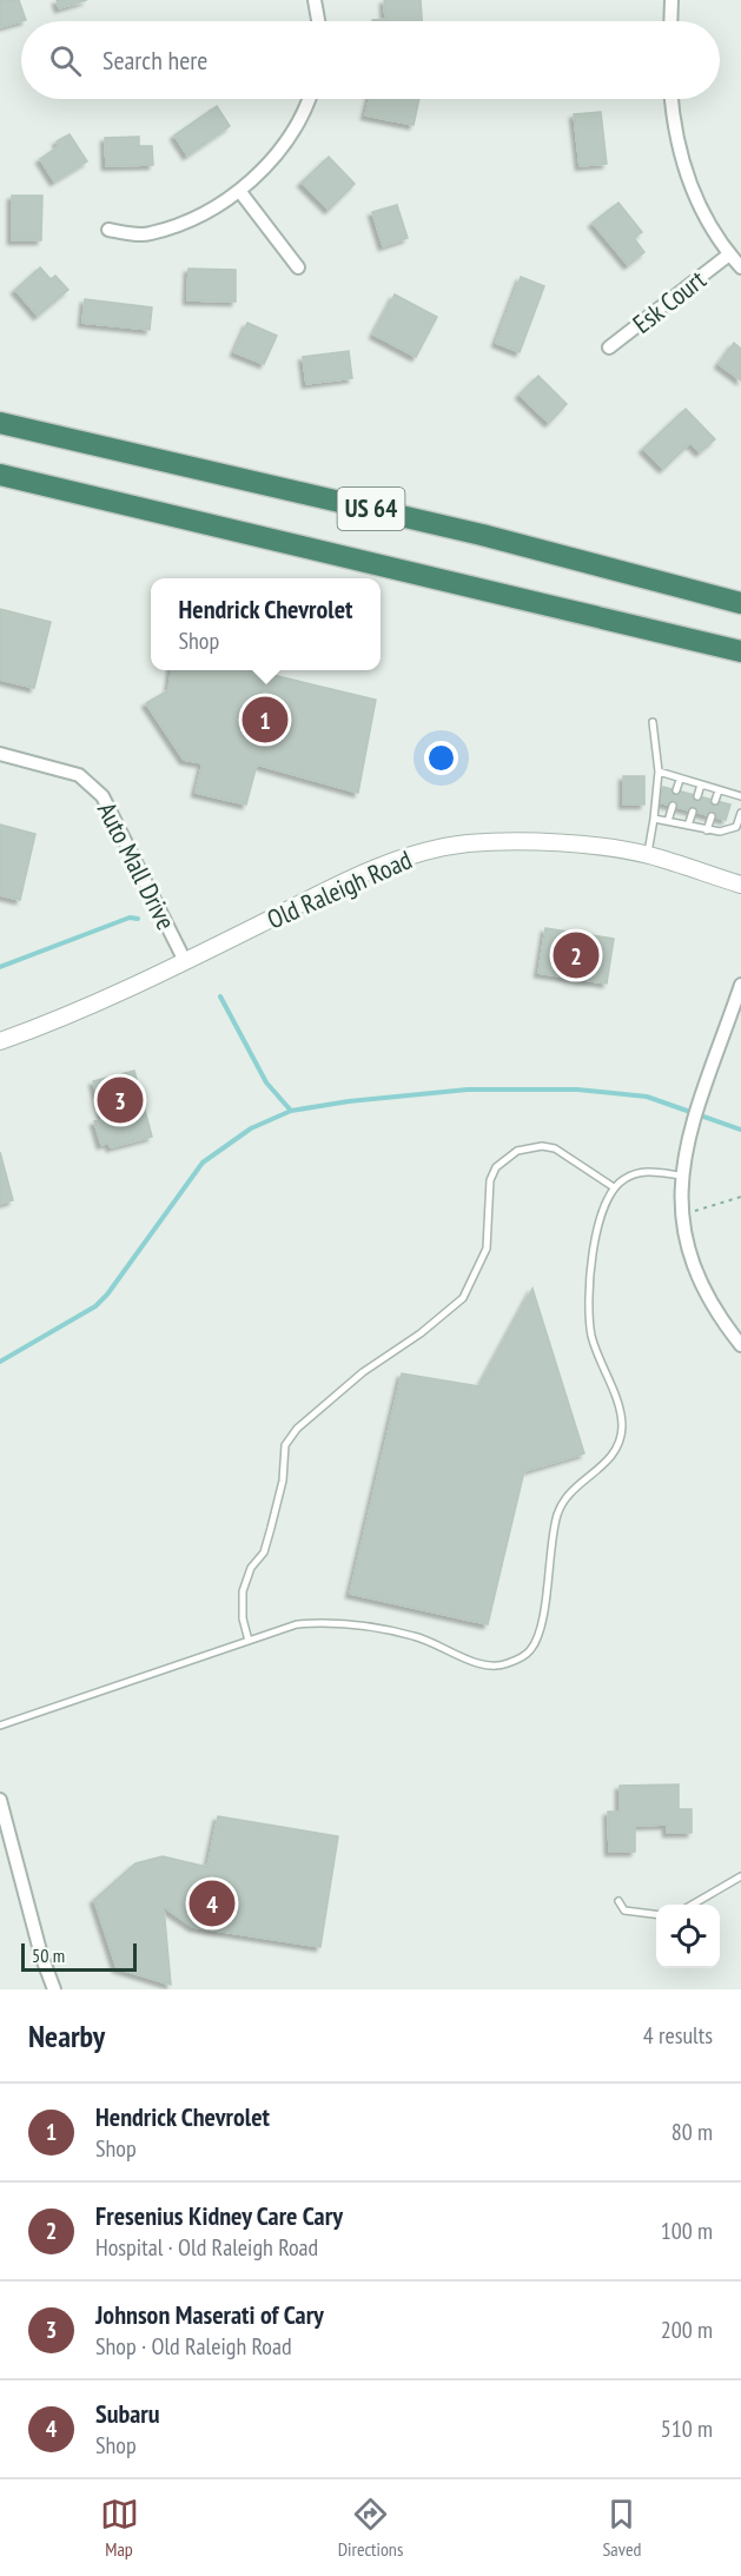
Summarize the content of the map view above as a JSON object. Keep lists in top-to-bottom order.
{
  "streets": {
    "highway": ["US 64"],
    "street": ["Esk Court", "Auto Mall Drive", "Old Raleigh Road"]
  },
  "crossings": [
    ["Auto Mall Drive", "Old Raleigh Road"]
  ],
  "scale_bar": "50 m",
  "page": {
    "search": "Search here",
    "popup": ["Hendrick Chevrolet", "Shop"],
    "pins": [
      "1",
      "2",
      "3",
      "4"
    ],
    "scale": "50 m",
    "heading": ["Nearby", "4 results"],
    "list": [
      {
        "mark": "1",
        "name": "Hendrick Chevrolet",
        "note": "Shop",
        "value": "80 m"
      },
      {
        "mark": "2",
        "name": "Fresenius Kidney Care Cary",
        "note": "Hospital · Old Raleigh Road",
        "value": "100 m"
      },
      {
        "mark": "3",
        "name": "Johnson Maserati of Cary",
        "note": "Shop · Old Raleigh Road",
        "value": "200 m"
      },
      {
        "mark": "4",
        "name": "Subaru",
        "note": "Shop",
        "value": "510 m"
      }
    ],
    "nav": ["Map", "Directions", "Saved"]
  }
}
